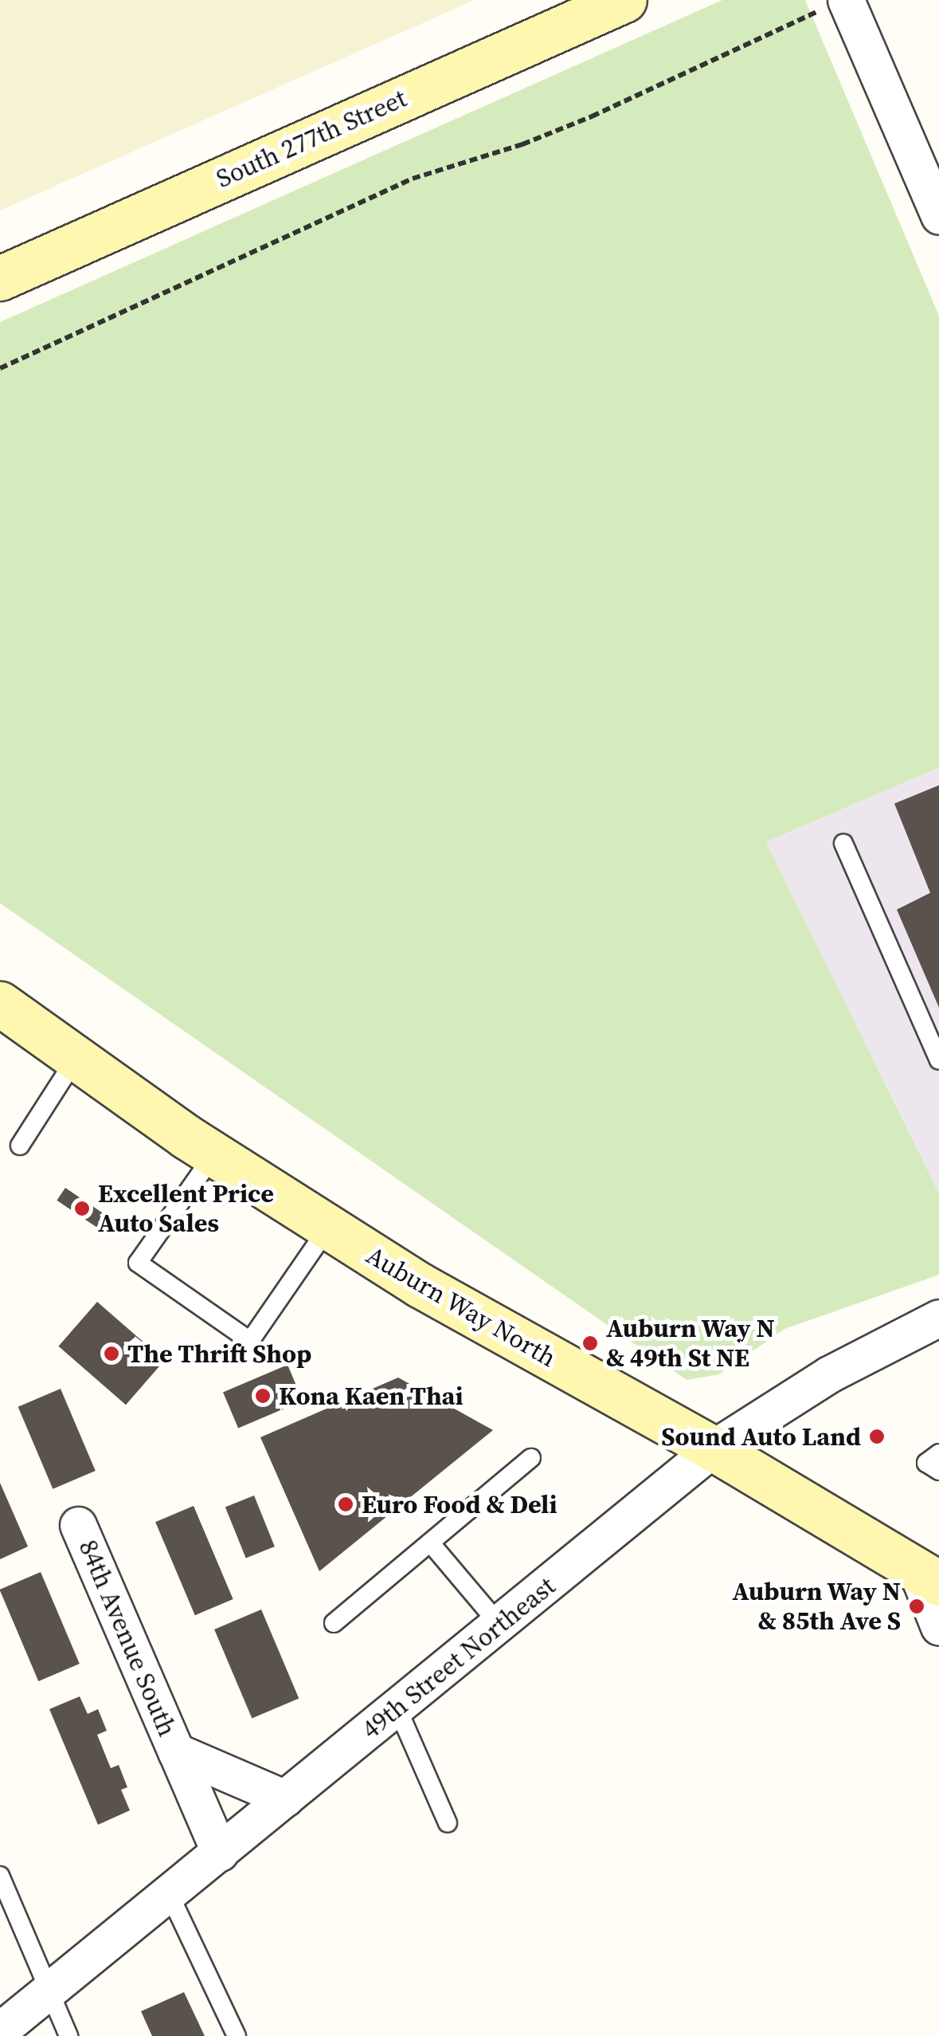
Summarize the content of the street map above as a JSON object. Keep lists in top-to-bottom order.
{
  "streets": {
    "main road": ["South 277th Street", "Auburn Way North"],
    "street": ["84th Avenue South", "49th Street Northeast"]
  },
  "crossings": [
    ["Auburn Way North", "49th Street Northeast"],
    ["84th Avenue South", "49th Street Northeast"]
  ],
  "places": [
    "Excellent Price Auto Sales",
    "Auburn Way N & 49th St NE",
    "The Thrift Shop",
    "Kona Kaen Thai",
    "Sound Auto Land",
    "Euro Food & Deli",
    "Auburn Way N & 85th Ave S"
  ]
}
